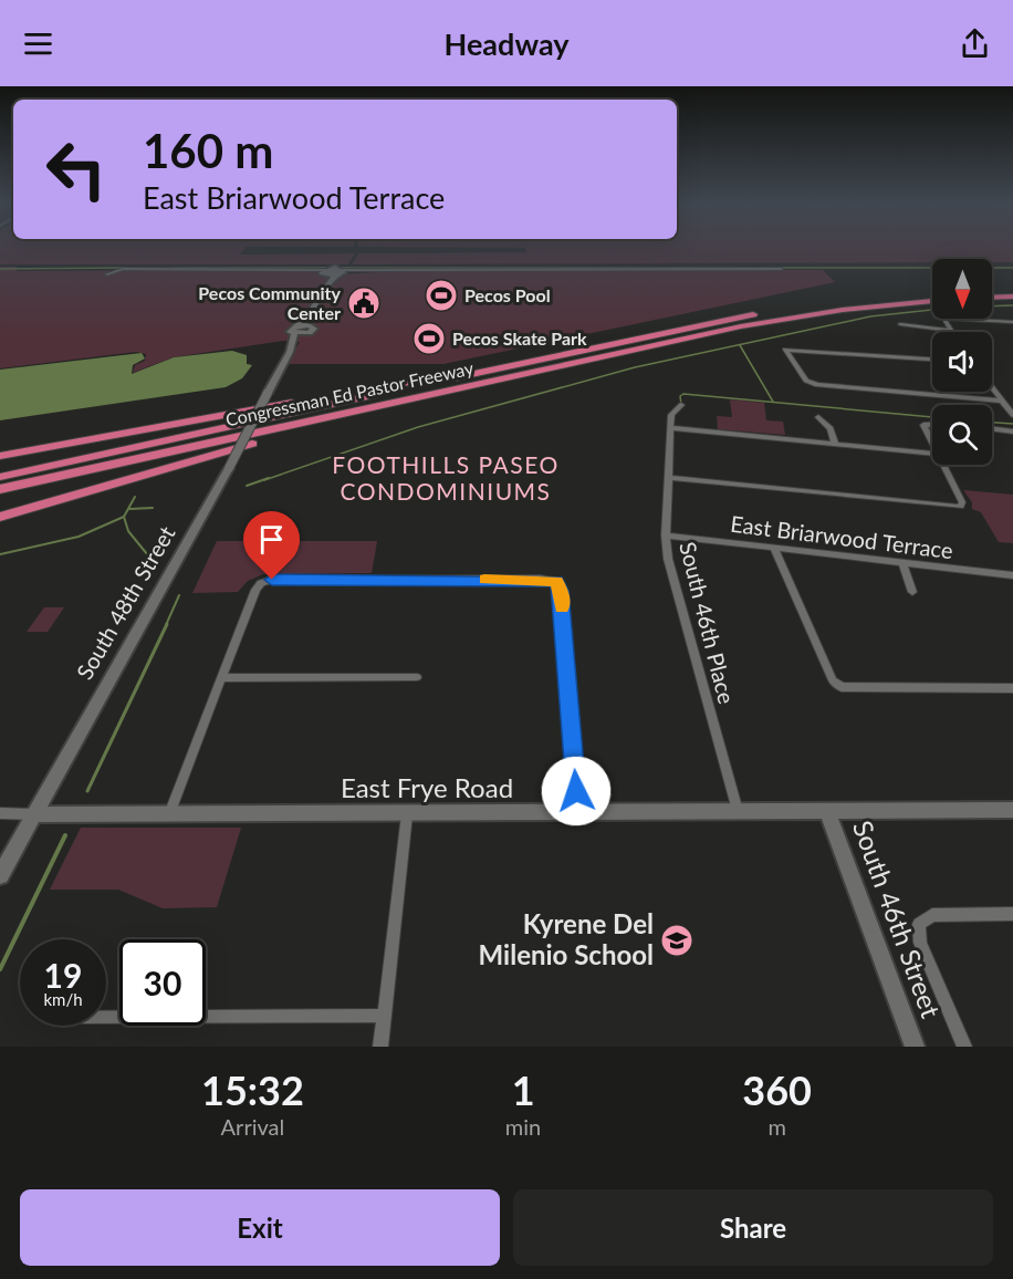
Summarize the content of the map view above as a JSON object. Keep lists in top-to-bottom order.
{
  "streets": {
    "highway": ["Congressman Ed Pastor Freeway"],
    "street": [
      "East Briarwood Terrace",
      "South 48th Street",
      "South 46th Place",
      "East Frye Road",
      "South 46th Street"
    ]
  },
  "crossings": [
    ["East Briarwood Terrace", "South 46th Place"],
    ["South 48th Street", "East Frye Road"],
    ["South 46th Place", "East Frye Road"],
    ["East Frye Road", "South 46th Street"]
  ],
  "districts": ["FOOTHILLS PASEO CONDOMINIUMS"],
  "places": {
    "sports": ["Pecos Pool", "Pecos Skate Park"],
    "public building": ["Pecos Community Center"],
    "school or university": ["Kyrene Del Milenio School"]
  },
  "north": "bottom",
  "page": {
    "header": "Headway",
    "turn": ["160 m", "East Briarwood Terrace"],
    "speed": "19 km/h",
    "limit": "30",
    "eta": [
      "15:32",
      "Arrival",
      "1",
      "min",
      "360",
      "m"
    ],
    "buttons": ["Exit", "Share"]
  }
}
